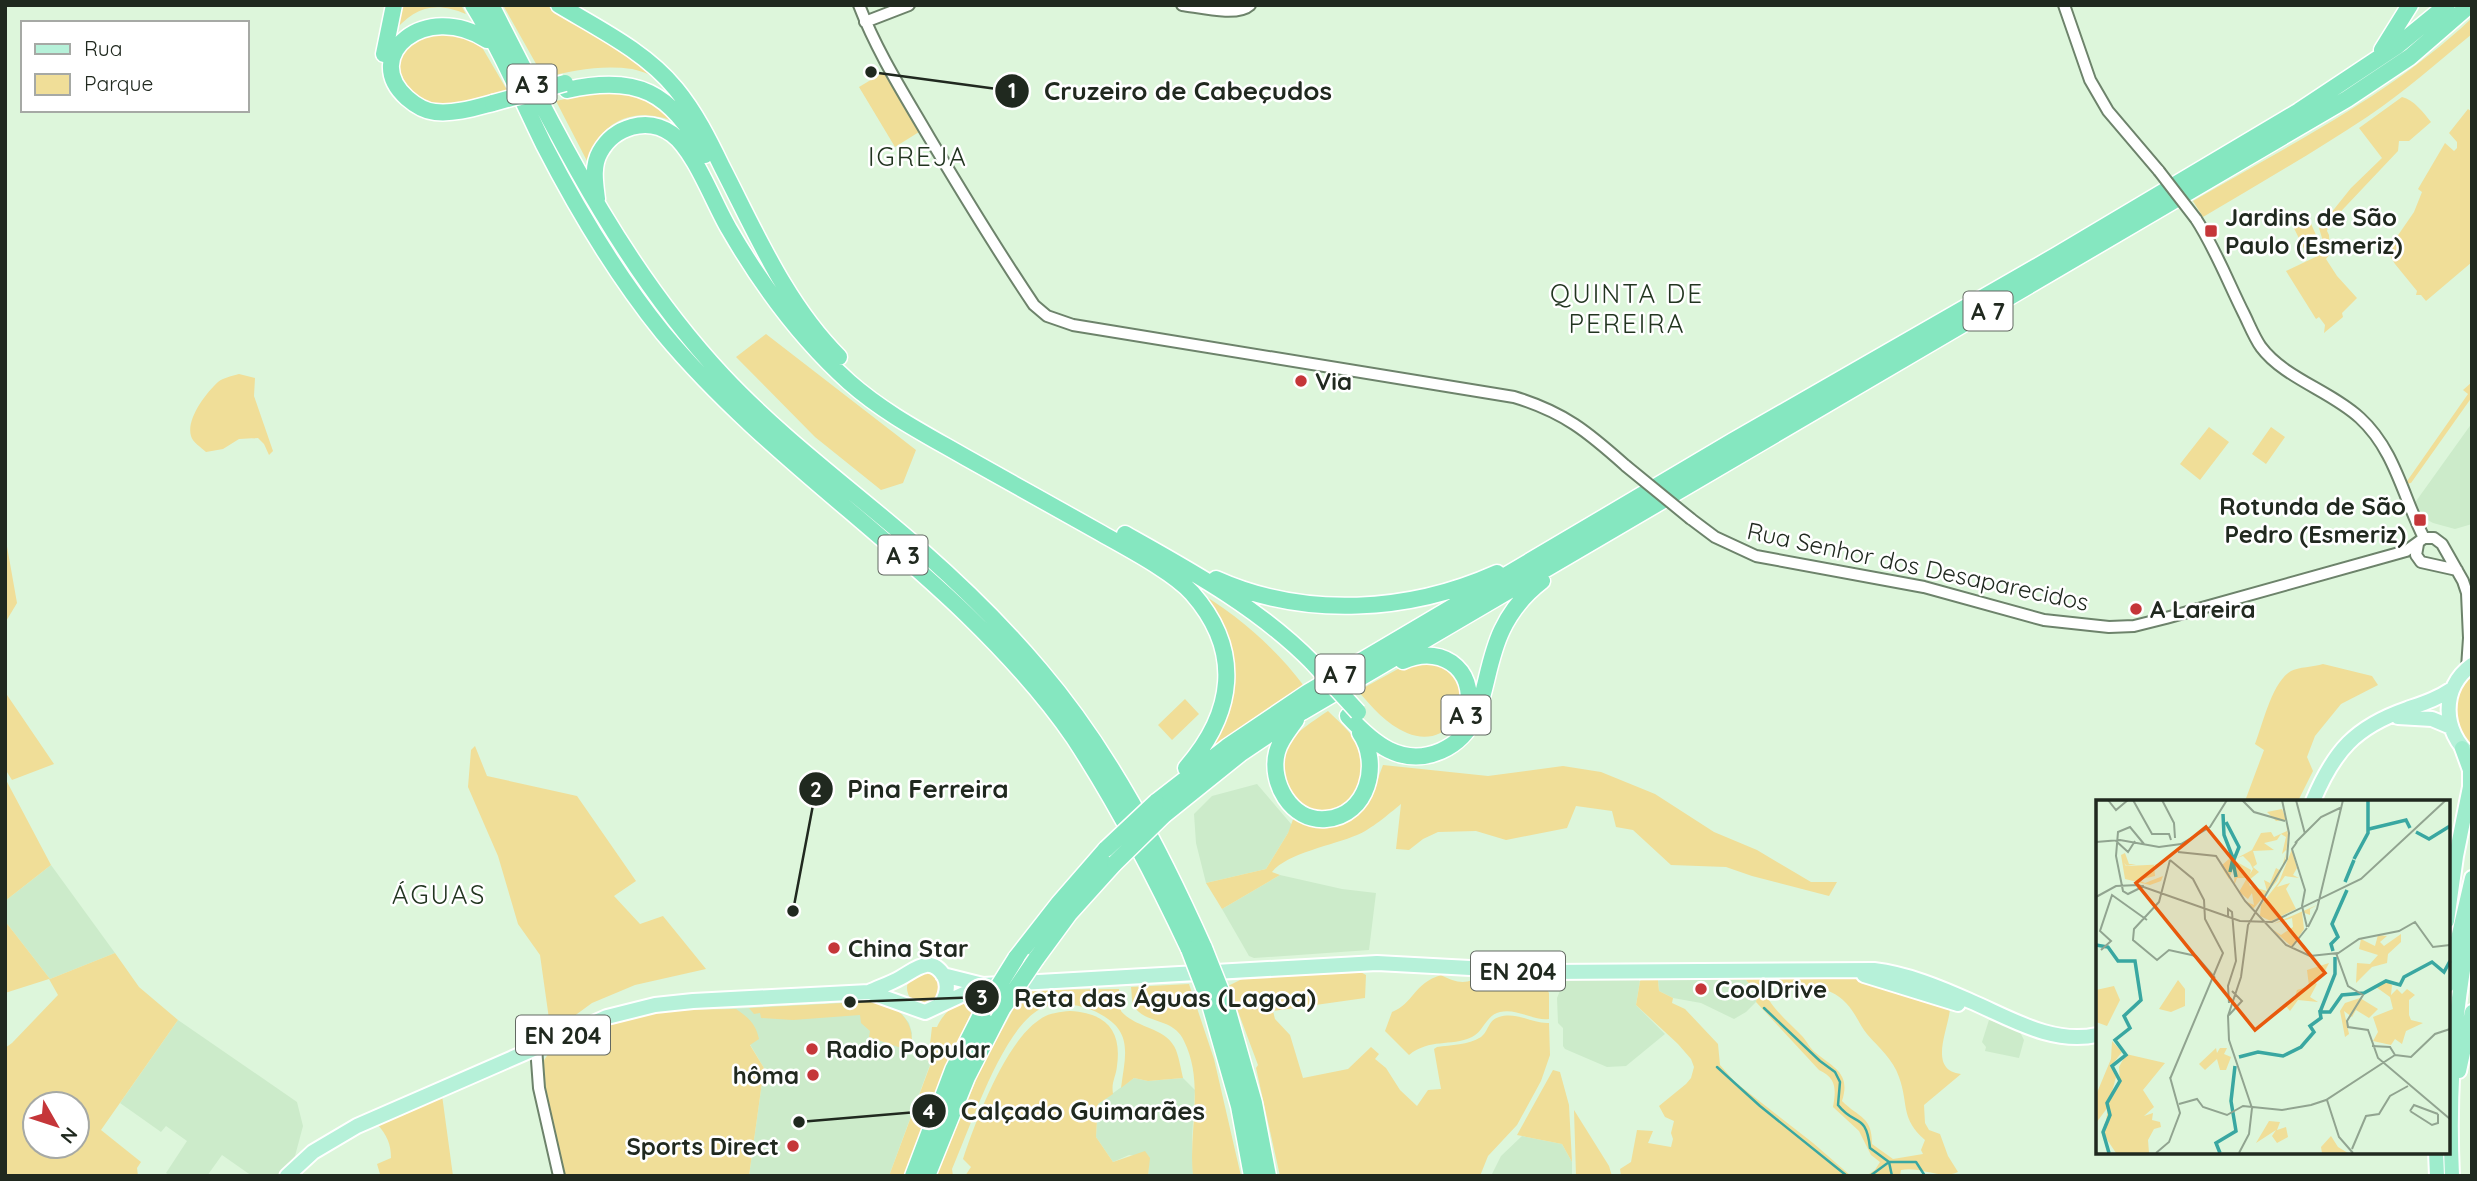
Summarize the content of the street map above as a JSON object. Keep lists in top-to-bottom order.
{
  "streets": {
    "highway": ["A 3", "A 7"],
    "main road": ["EN 204"],
    "street": ["Rua Senhor dos Desaparecidos"]
  },
  "crossings": [
    ["A 3", "A 7"]
  ],
  "districts": ["IGREJA", "QUINTA DE PEREIRA", "ÁGUAS"],
  "places": {
    "other": [
      "Cruzeiro de Cabeçudos",
      "Via",
      "A Lareira",
      "Pina Ferreira",
      "China Star",
      "CoolDrive",
      "Reta das Águas (Lagoa)",
      "Radio Popular",
      "hôma",
      "Calçado Guimarães",
      "Sports Direct"
    ],
    "transit": ["Jardins de São Paulo (Esmeriz)", "Rotunda de São Pedro (Esmeriz)"]
  },
  "legend": ["Rua", "Parque"],
  "north": "bottom right"
}
